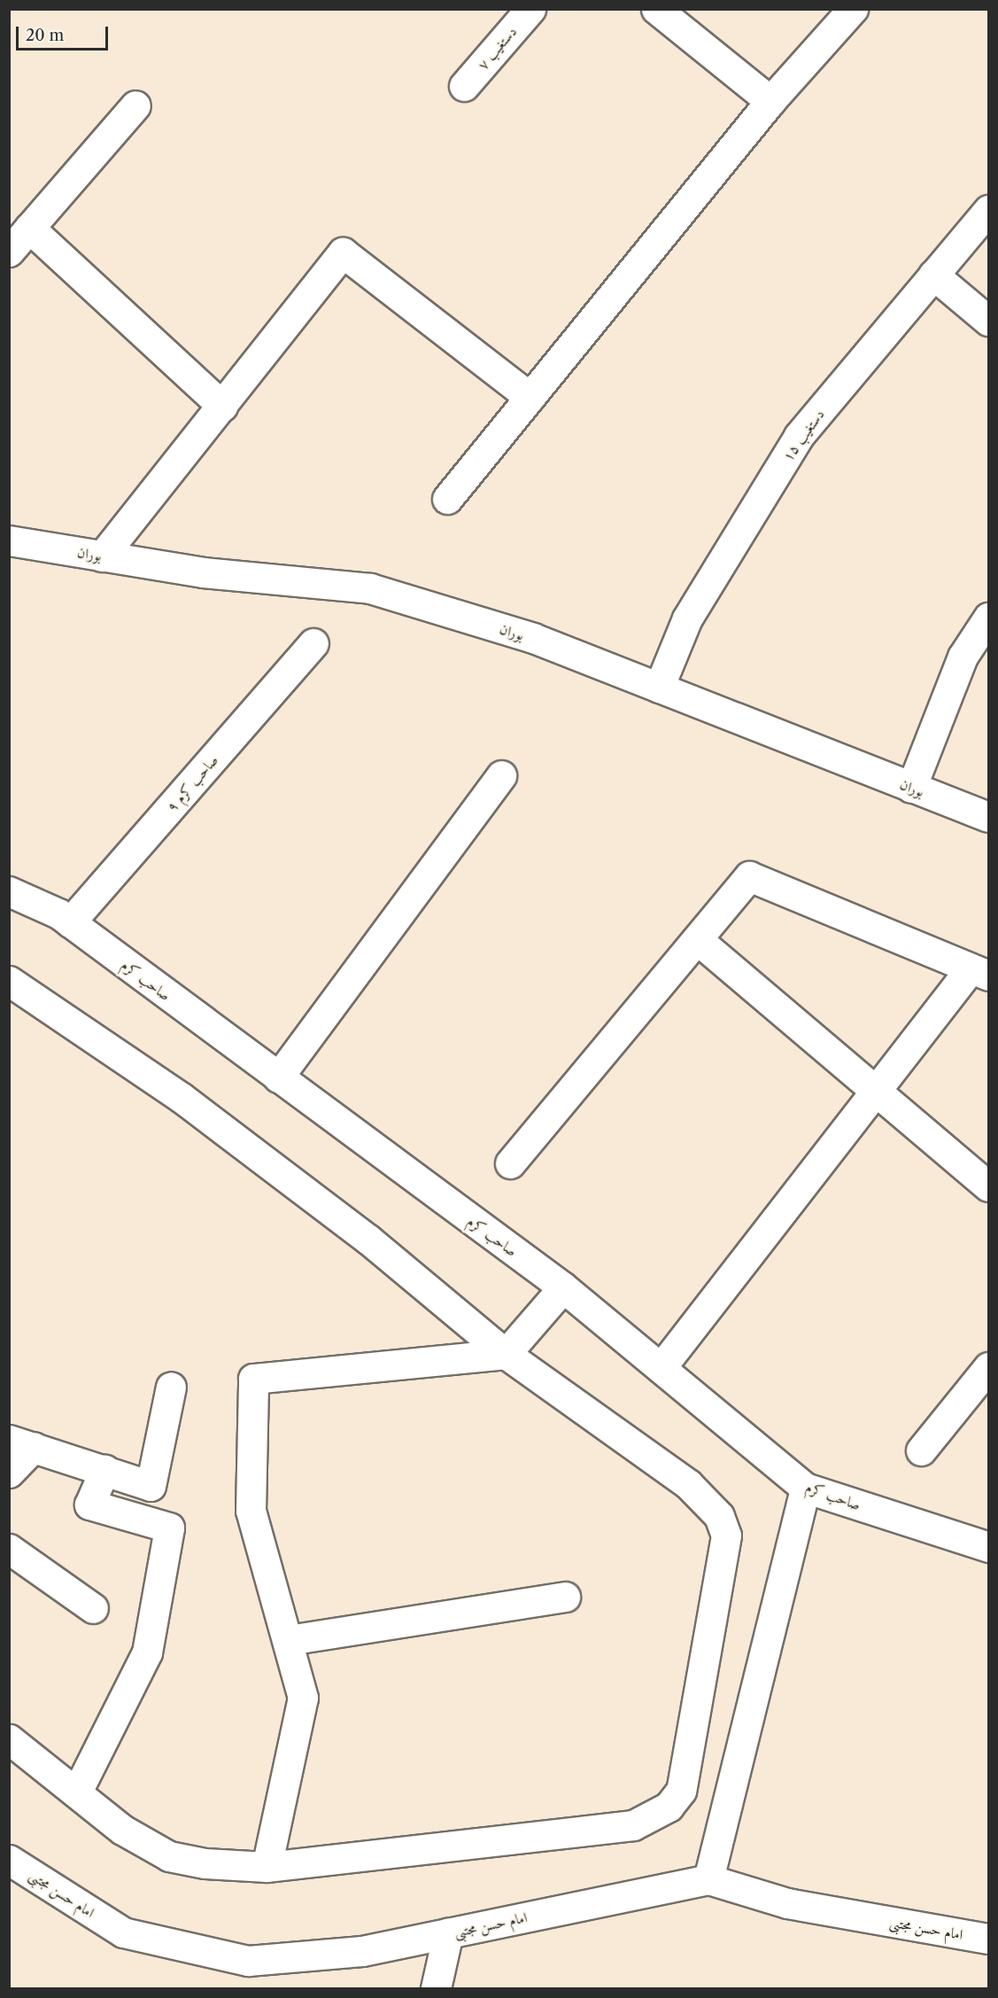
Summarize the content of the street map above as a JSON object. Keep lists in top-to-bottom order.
{
  "streets": {
    "street": [
      "دستغیب ۷",
      "دستغیب ۱۵",
      "بوران",
      "صاحب کرم ۹",
      "صاحب کرم",
      "امام حسن مجتبی"
    ]
  },
  "crossings": [
    ["دستغیب ۱۵", "بوران"],
    ["صاحب کرم ۹", "صاحب کرم"]
  ],
  "scale_bar": "20 m"
}
